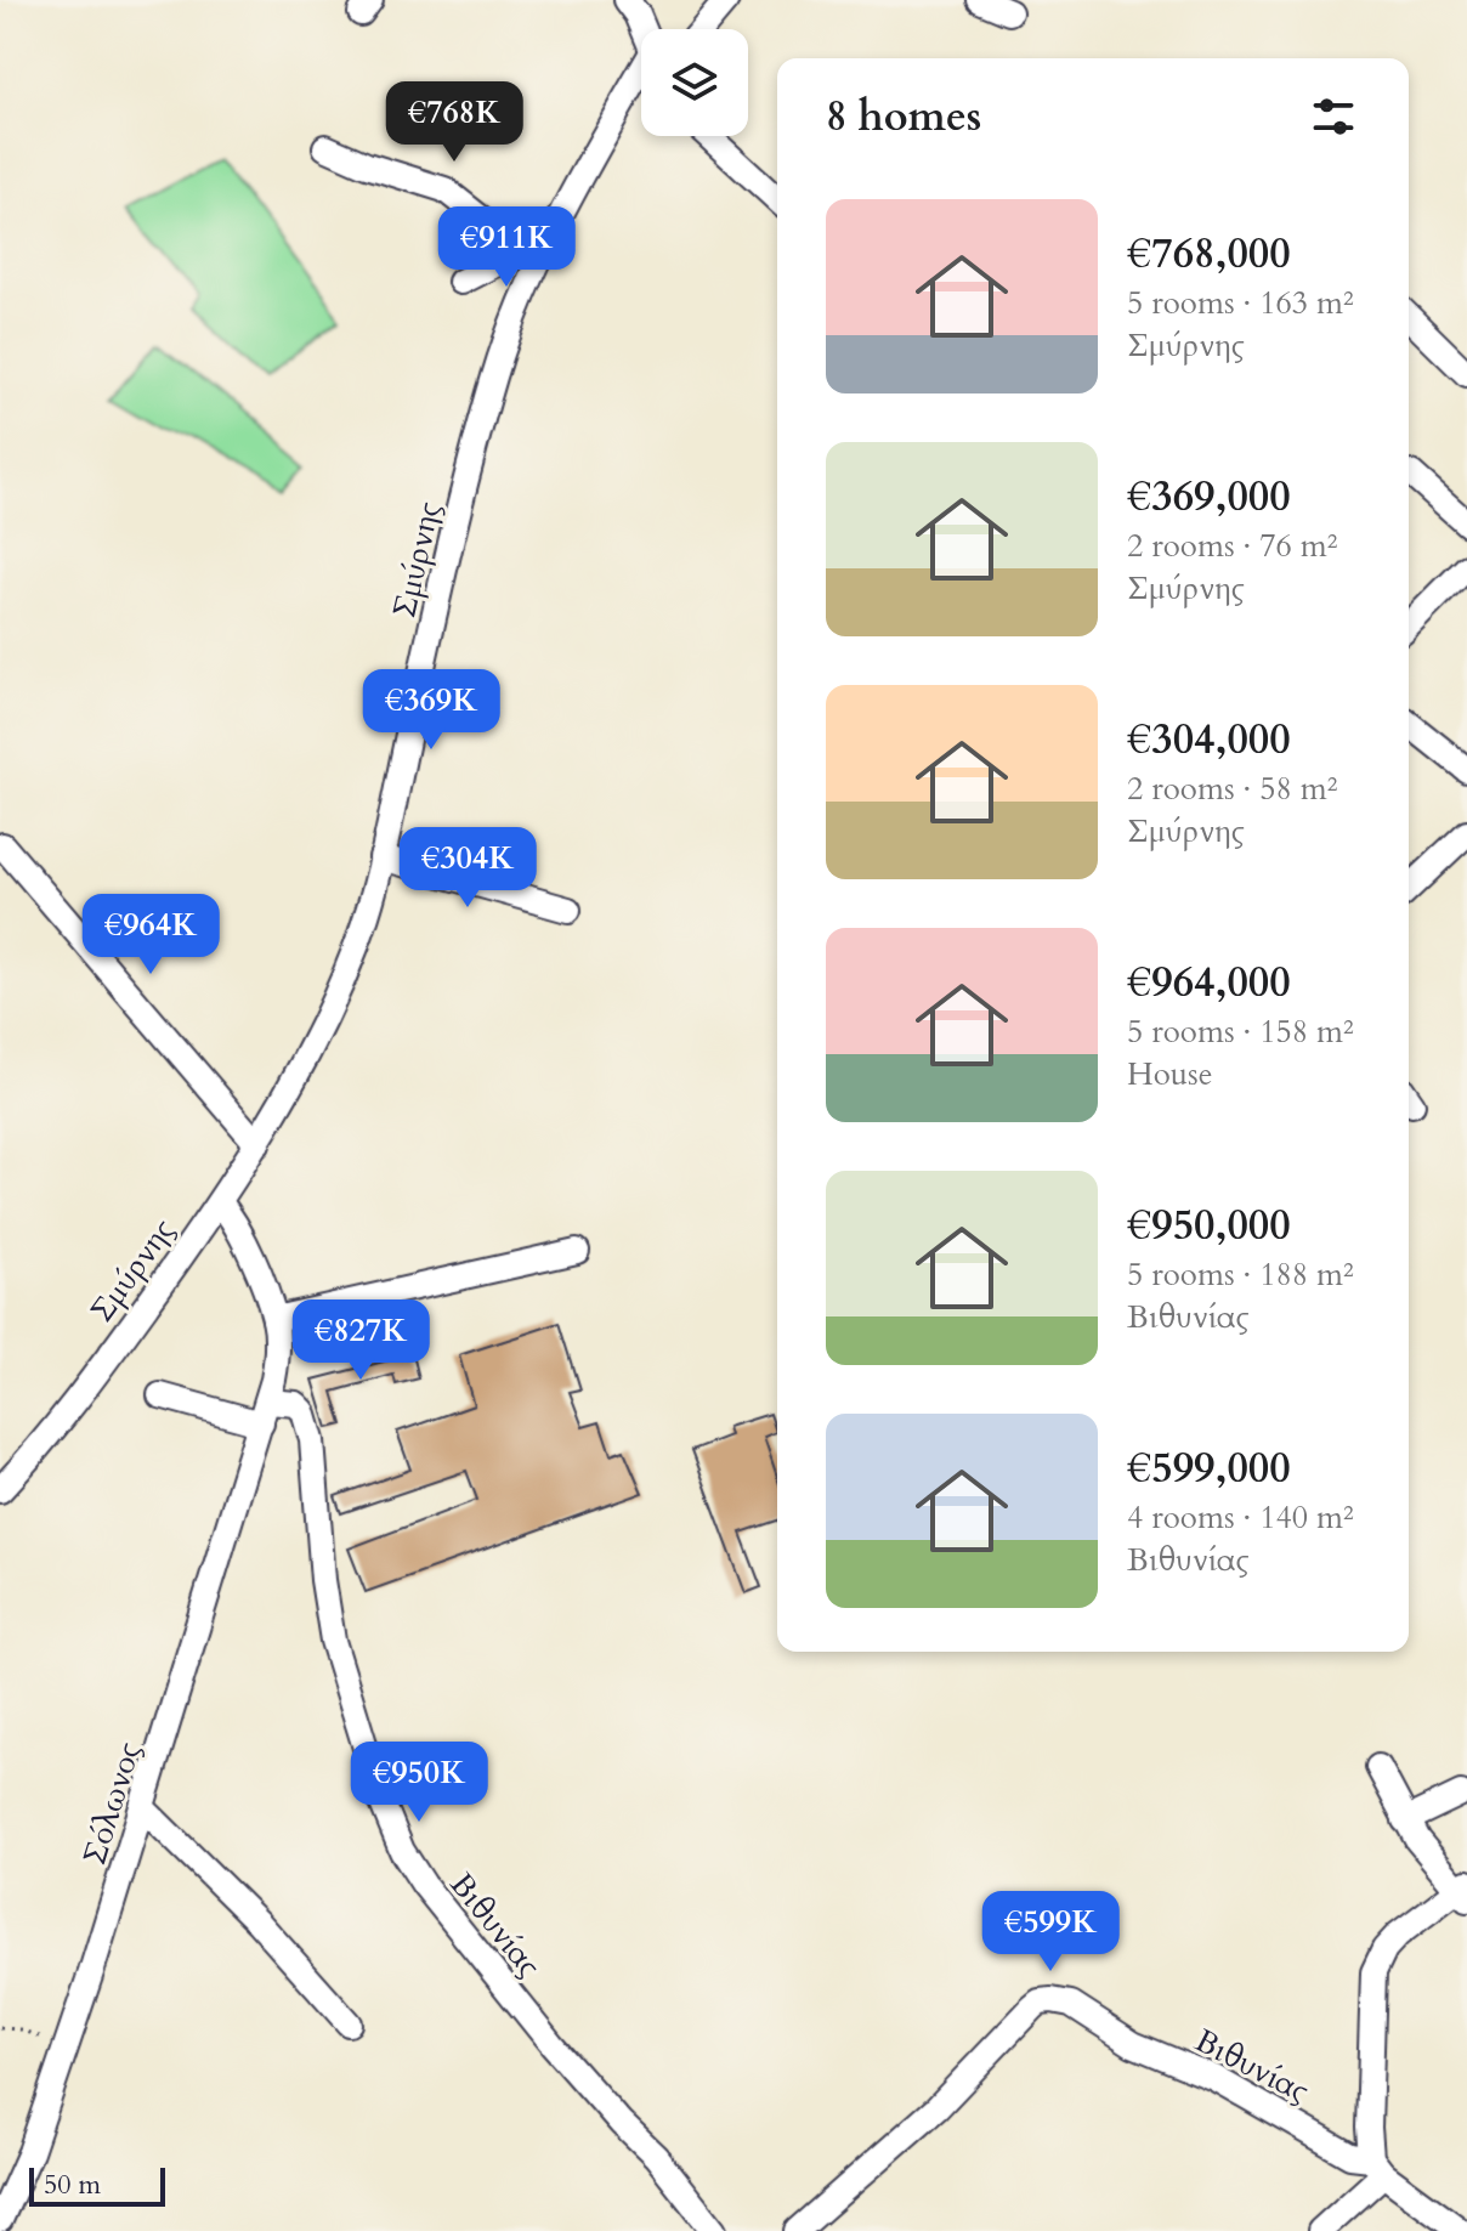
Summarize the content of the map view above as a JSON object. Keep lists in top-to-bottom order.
{
  "streets": {
    "street": ["Σμύρνης", "Σόλωνος", "Βιθυνίας"]
  },
  "crossings": [
    ["Σόλωνος", "Βιθυνίας"]
  ],
  "scale_bar": "50 m",
  "page": {
    "heading": "8 homes",
    "price": [
      "€768K",
      "€911K",
      "€369K",
      "€304K",
      "€964K",
      "€827K",
      "€950K",
      "€599K"
    ],
    "list": [
      {
        "name": "€768,000",
        "note": "5 rooms · 163 m² · Σμύρνης"
      },
      {
        "name": "€369,000",
        "note": "2 rooms · 76 m² · Σμύρνης"
      },
      {
        "name": "€304,000",
        "note": "2 rooms · 58 m² · Σμύρνης"
      },
      {
        "name": "€964,000",
        "note": "5 rooms · 158 m² · House"
      },
      {
        "name": "€950,000",
        "note": "5 rooms · 188 m² · Βιθυνίας"
      },
      {
        "name": "€599,000",
        "note": "4 rooms · 140 m² · Βιθυνίας"
      }
    ],
    "scale": "50 m"
  }
}
